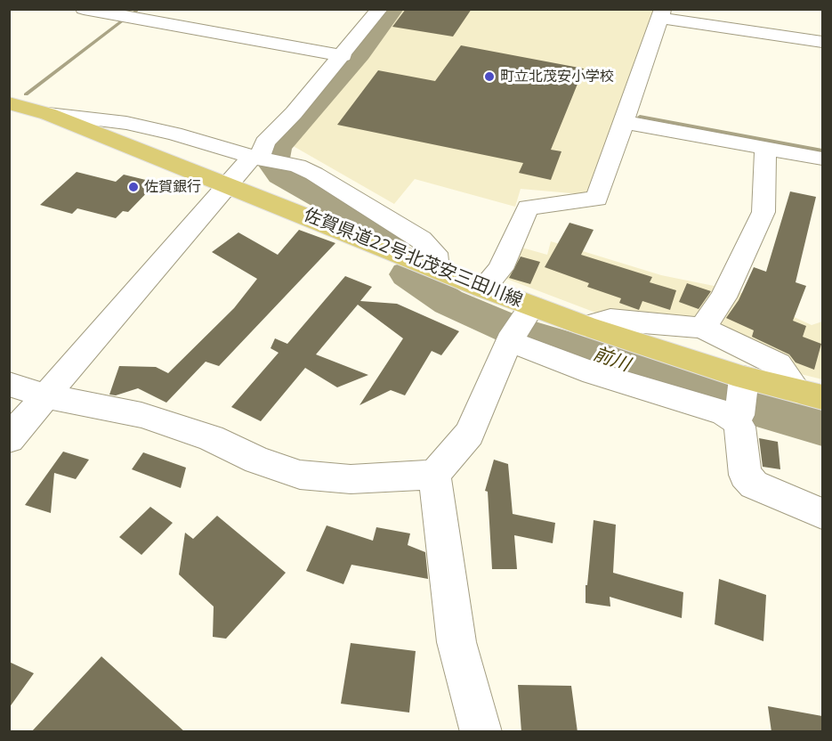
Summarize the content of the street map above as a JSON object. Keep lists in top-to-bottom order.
{
  "streets": {
    "main road": ["佐賀県道22号北茂安三田川線"]
  },
  "water": ["前川"],
  "places": ["町立北茂安小学校", "佐賀銀行"]
}
